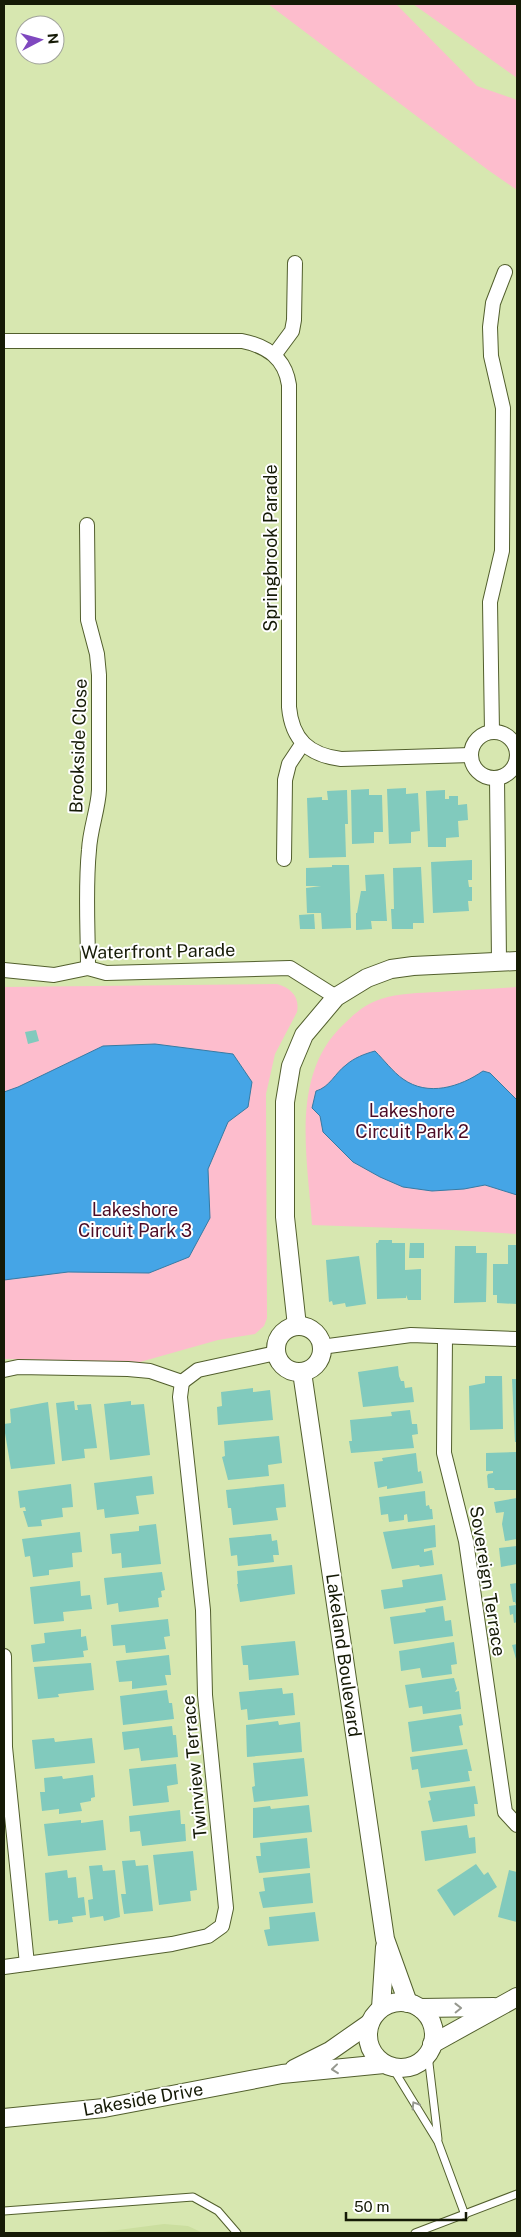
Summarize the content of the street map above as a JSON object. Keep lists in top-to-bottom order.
{
  "streets": {
    "street": [
      "Springbrook Parade",
      "Brookside Close",
      "Waterfront Parade",
      "Sovereign Terrace",
      "Lakeland Boulevard",
      "Twinview Terrace",
      "Lakeside Drive"
    ]
  },
  "crossings": [
    ["Brookside Close", "Waterfront Parade"],
    ["Lakeland Boulevard", "Lakeside Drive"]
  ],
  "parks": ["Lakeshore Circuit Park 2", "Lakeshore Circuit Park 3"],
  "scale_bar": "50 m",
  "north": "right"
}
